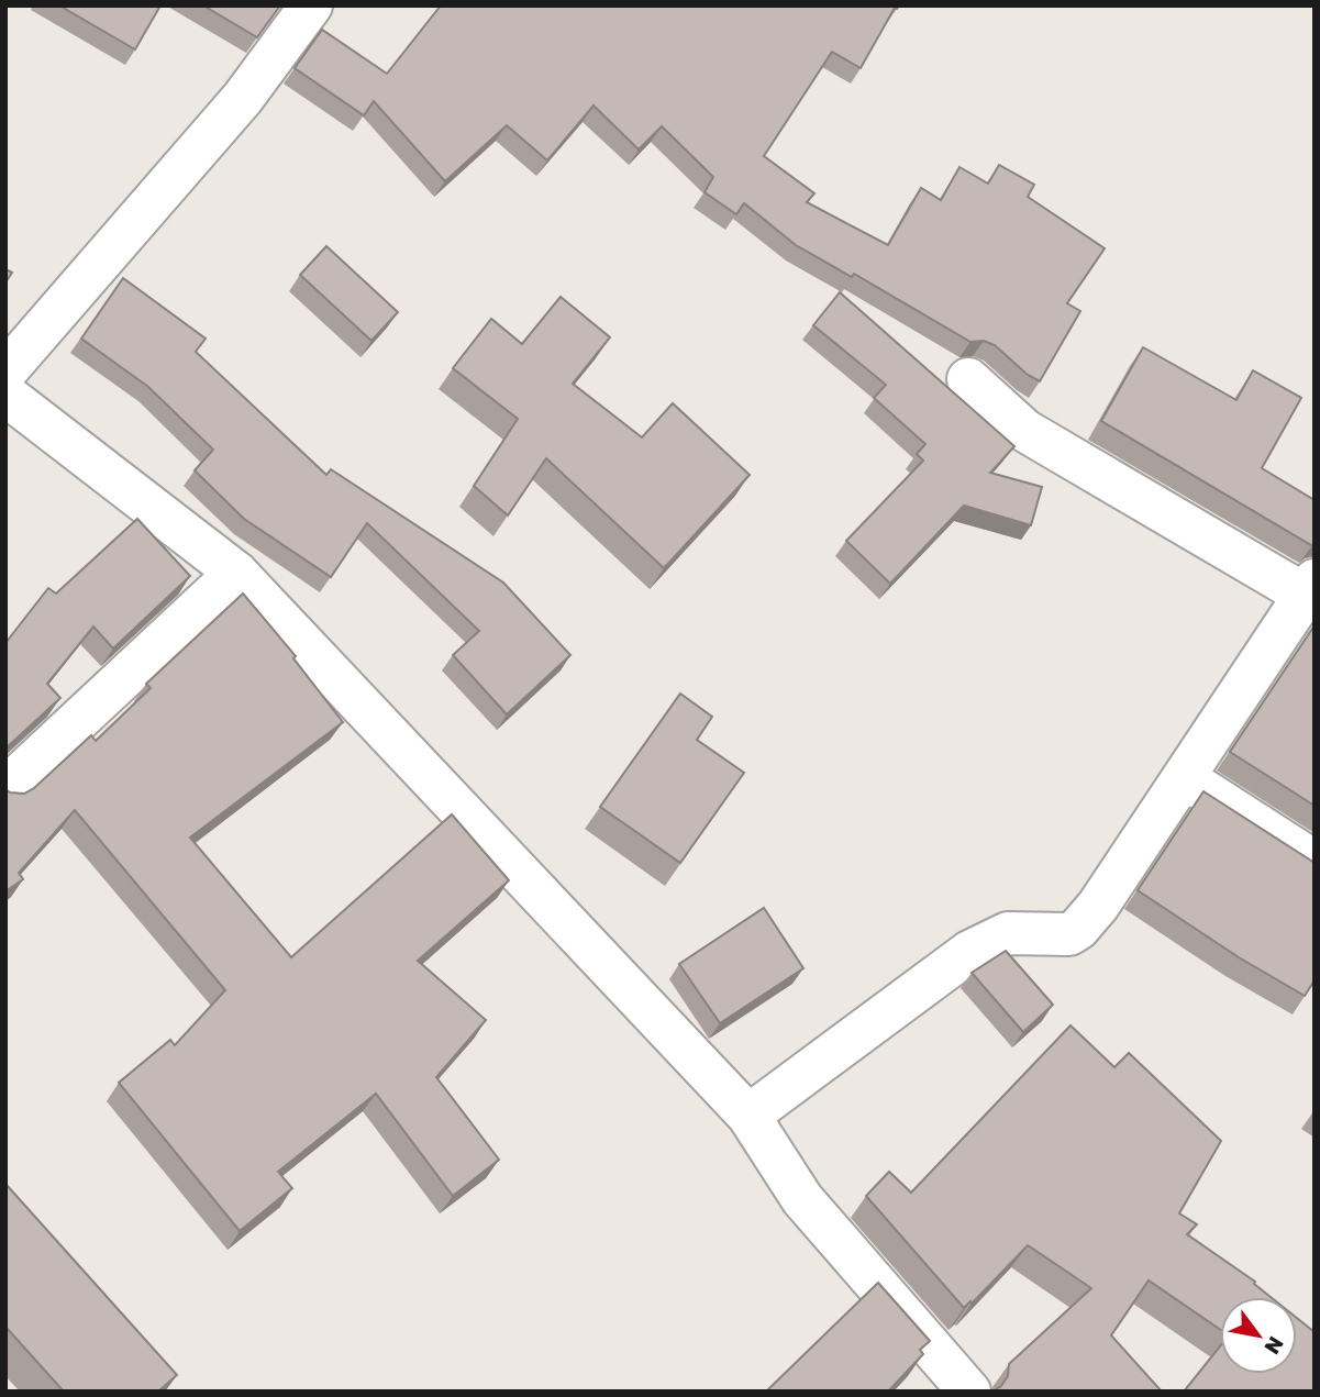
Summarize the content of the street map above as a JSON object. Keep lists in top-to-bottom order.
{
  "north": "bottom right"
}
